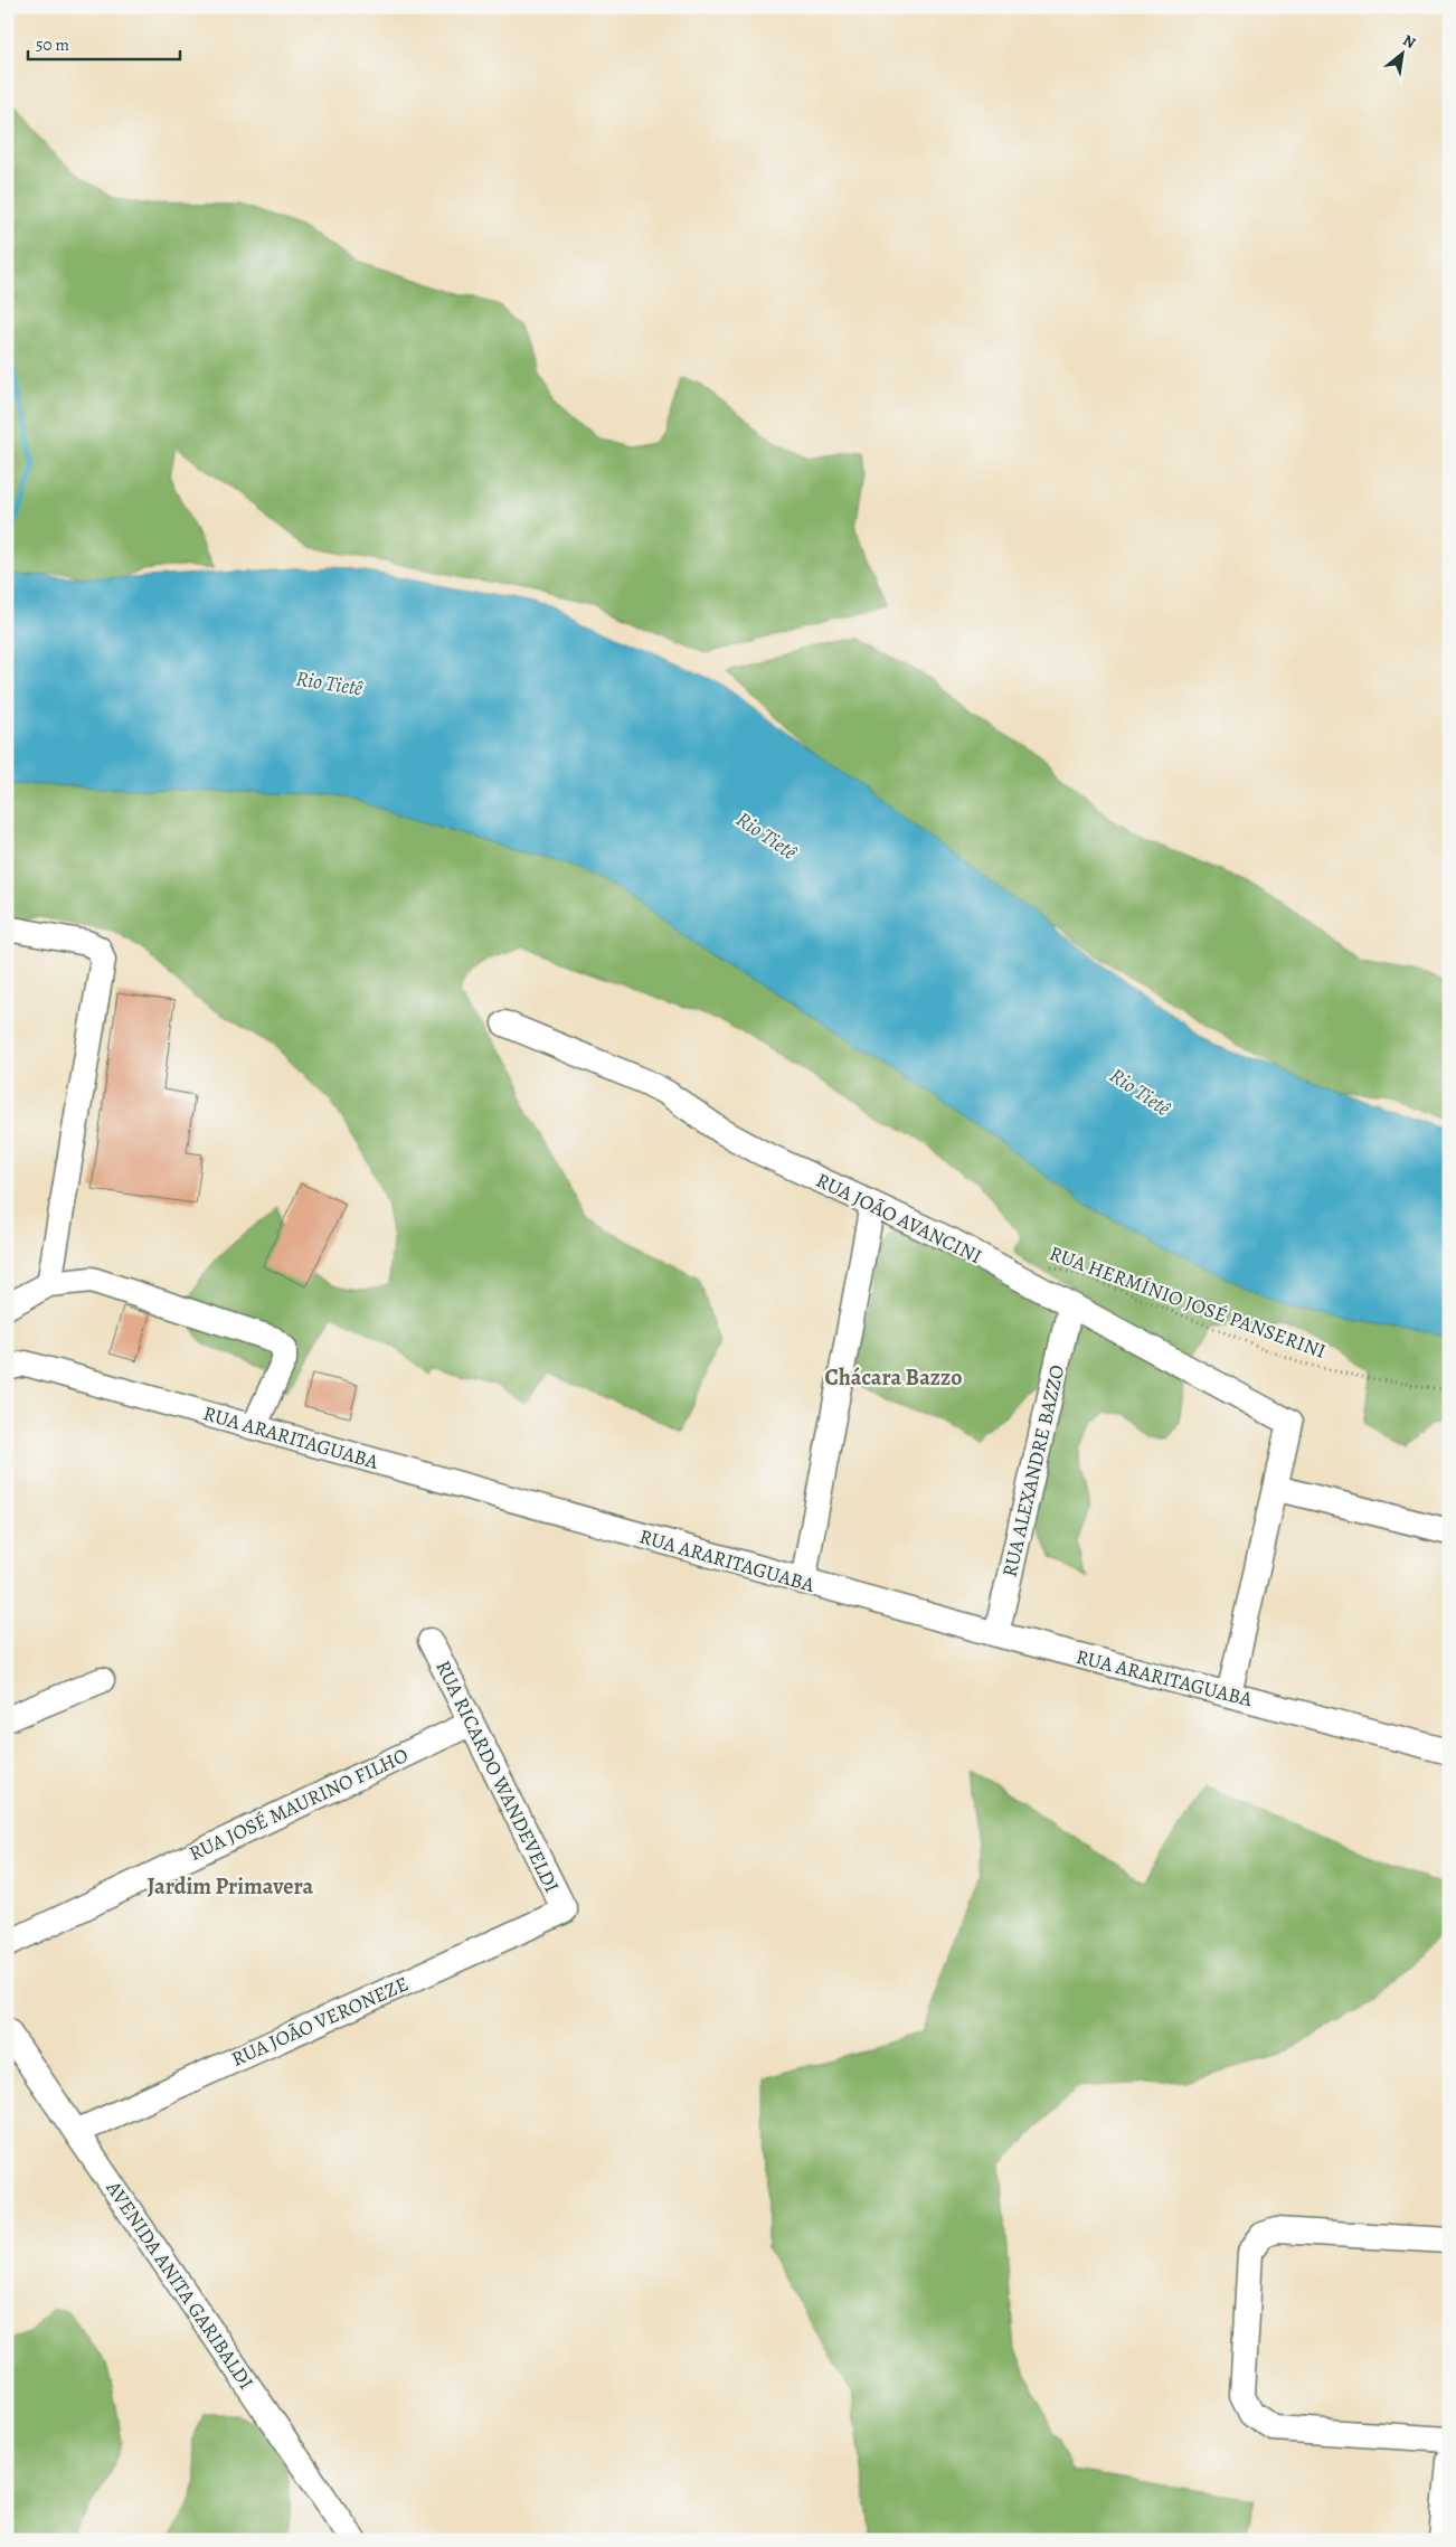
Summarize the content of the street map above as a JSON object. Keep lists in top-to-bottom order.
{
  "streets": {
    "street": [
      "RUA JOÃO AVANCINI",
      "RUA ARARITAGUABA",
      "RUA ALEXANDRE BAZZO",
      "RUA RICARDO WANDEVELDI",
      "RUA JOSÉ MAURINO FILHO",
      "RUA JOÃO VERONEZE",
      "AVENIDA ANITA GARIBALDI"
    ],
    "path": ["RUA HERMÍNIO JOSÉ PANSERINI"]
  },
  "crossings": [
    ["RUA JOÃO AVANCINI", "RUA ALEXANDRE BAZZO"],
    ["RUA ARARITAGUABA", "RUA ALEXANDRE BAZZO"],
    ["RUA RICARDO WANDEVELDI", "RUA JOSÉ MAURINO FILHO"],
    ["RUA RICARDO WANDEVELDI", "RUA JOÃO VERONEZE"],
    ["RUA JOÃO VERONEZE", "AVENIDA ANITA GARIBALDI"]
  ],
  "districts": ["Chácara Bazzo", "Jardim Primavera"],
  "water": ["Rio Tietê"],
  "scale_bar": "50 m",
  "north": "top right"
}
